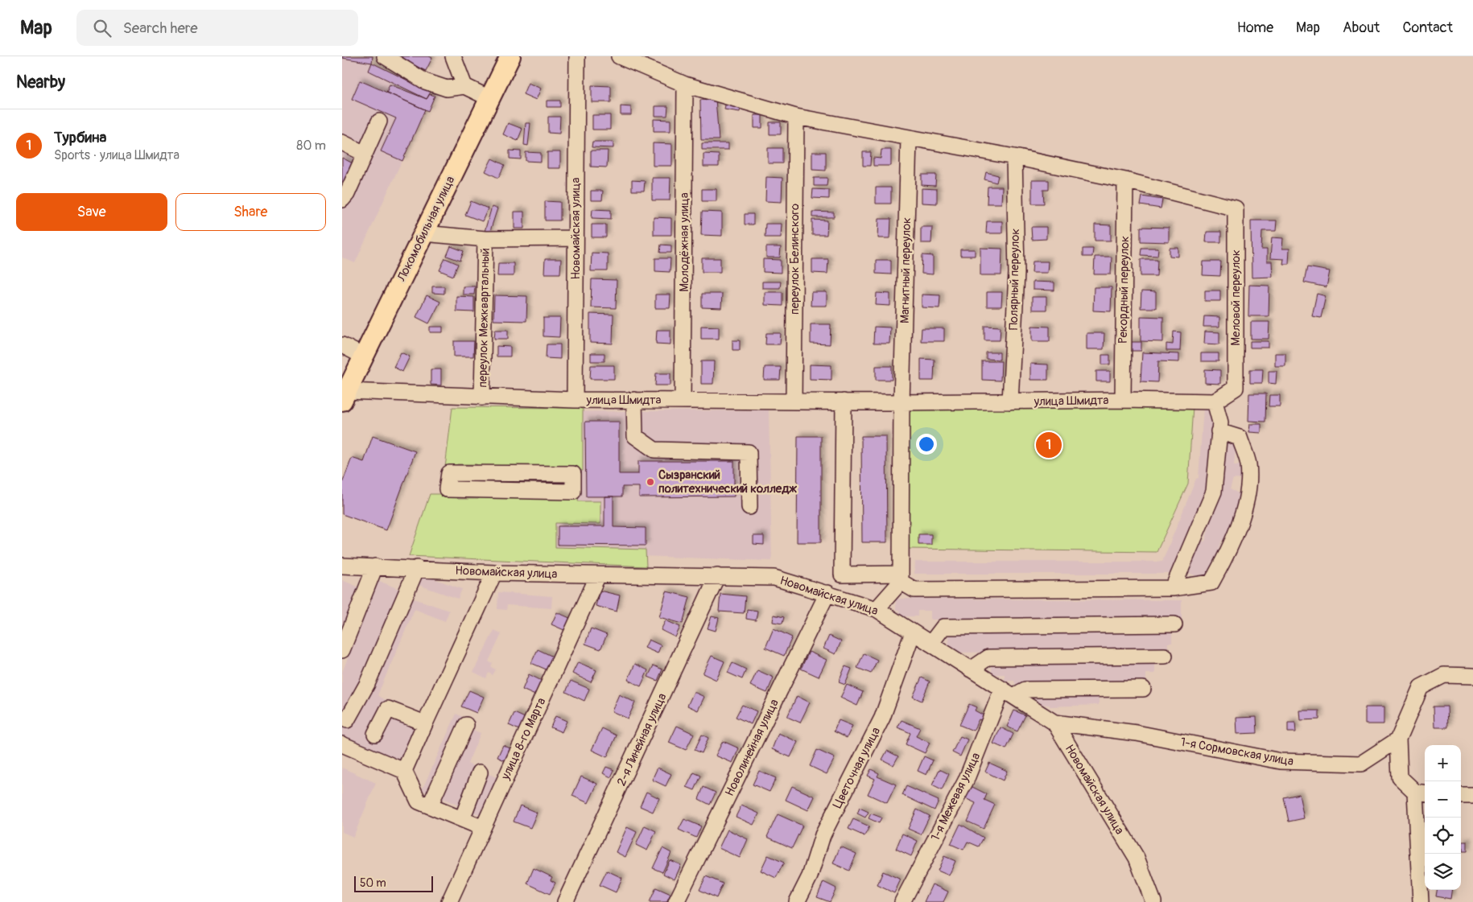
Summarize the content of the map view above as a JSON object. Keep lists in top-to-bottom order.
{
  "streets": {
    "main road": ["Локомобильная улица"],
    "street": [
      "Новомайская улица",
      "Молодёжная улица",
      "переулок Белинского",
      "Магнитный переулок",
      "Полярный переулок",
      "Рекордный переулок",
      "Меловой переулок",
      "переулок Межквартальный",
      "улица Шмидта",
      "улица 8-го Марта",
      "2-я Линейная улица",
      "Новолинейная улица",
      "1-я Сормовская улица",
      "Цветочная улица",
      "1-я Межевая улица"
    ]
  },
  "crossings": [
    ["Локомобильная улица", "улица Шмидта"],
    ["Новомайская улица", "улица Шмидта"],
    ["Новомайская улица", "улица 8-го Марта"],
    ["Новомайская улица", "2-я Линейная улица"],
    ["Новомайская улица", "Новолинейная улица"],
    ["Новомайская улица", "1-я Сормовская улица"],
    ["Новомайская улица", "Цветочная улица"],
    ["Новомайская улица", "1-я Межевая улица"],
    ["Молодёжная улица", "улица Шмидта"],
    ["переулок Белинского", "улица Шмидта"],
    ["Магнитный переулок", "улица Шмидта"],
    ["Полярный переулок", "улица Шмидта"],
    ["Рекордный переулок", "Меловой переулок"],
    ["Рекордный переулок", "улица Шмидта"],
    ["Меловой переулок", "улица Шмидта"],
    ["переулок Межквартальный", "улица Шмидта"]
  ],
  "places": ["Сызранский политехнический колледж"],
  "scale_bar": "50 m",
  "page": {
    "header": "Map",
    "search": "Search here",
    "nav": [
      "Home",
      "Map",
      "About",
      "Contact"
    ],
    "heading": "Nearby",
    "list": [
      {
        "mark": "1",
        "name": "Турбина",
        "note": "Sports · улица Шмидта",
        "value": "80 m"
      }
    ],
    "buttons": ["Save", "Share"],
    "pins": "1",
    "map_buttons": ["+", "−"],
    "scale": "50 m"
  }
}
